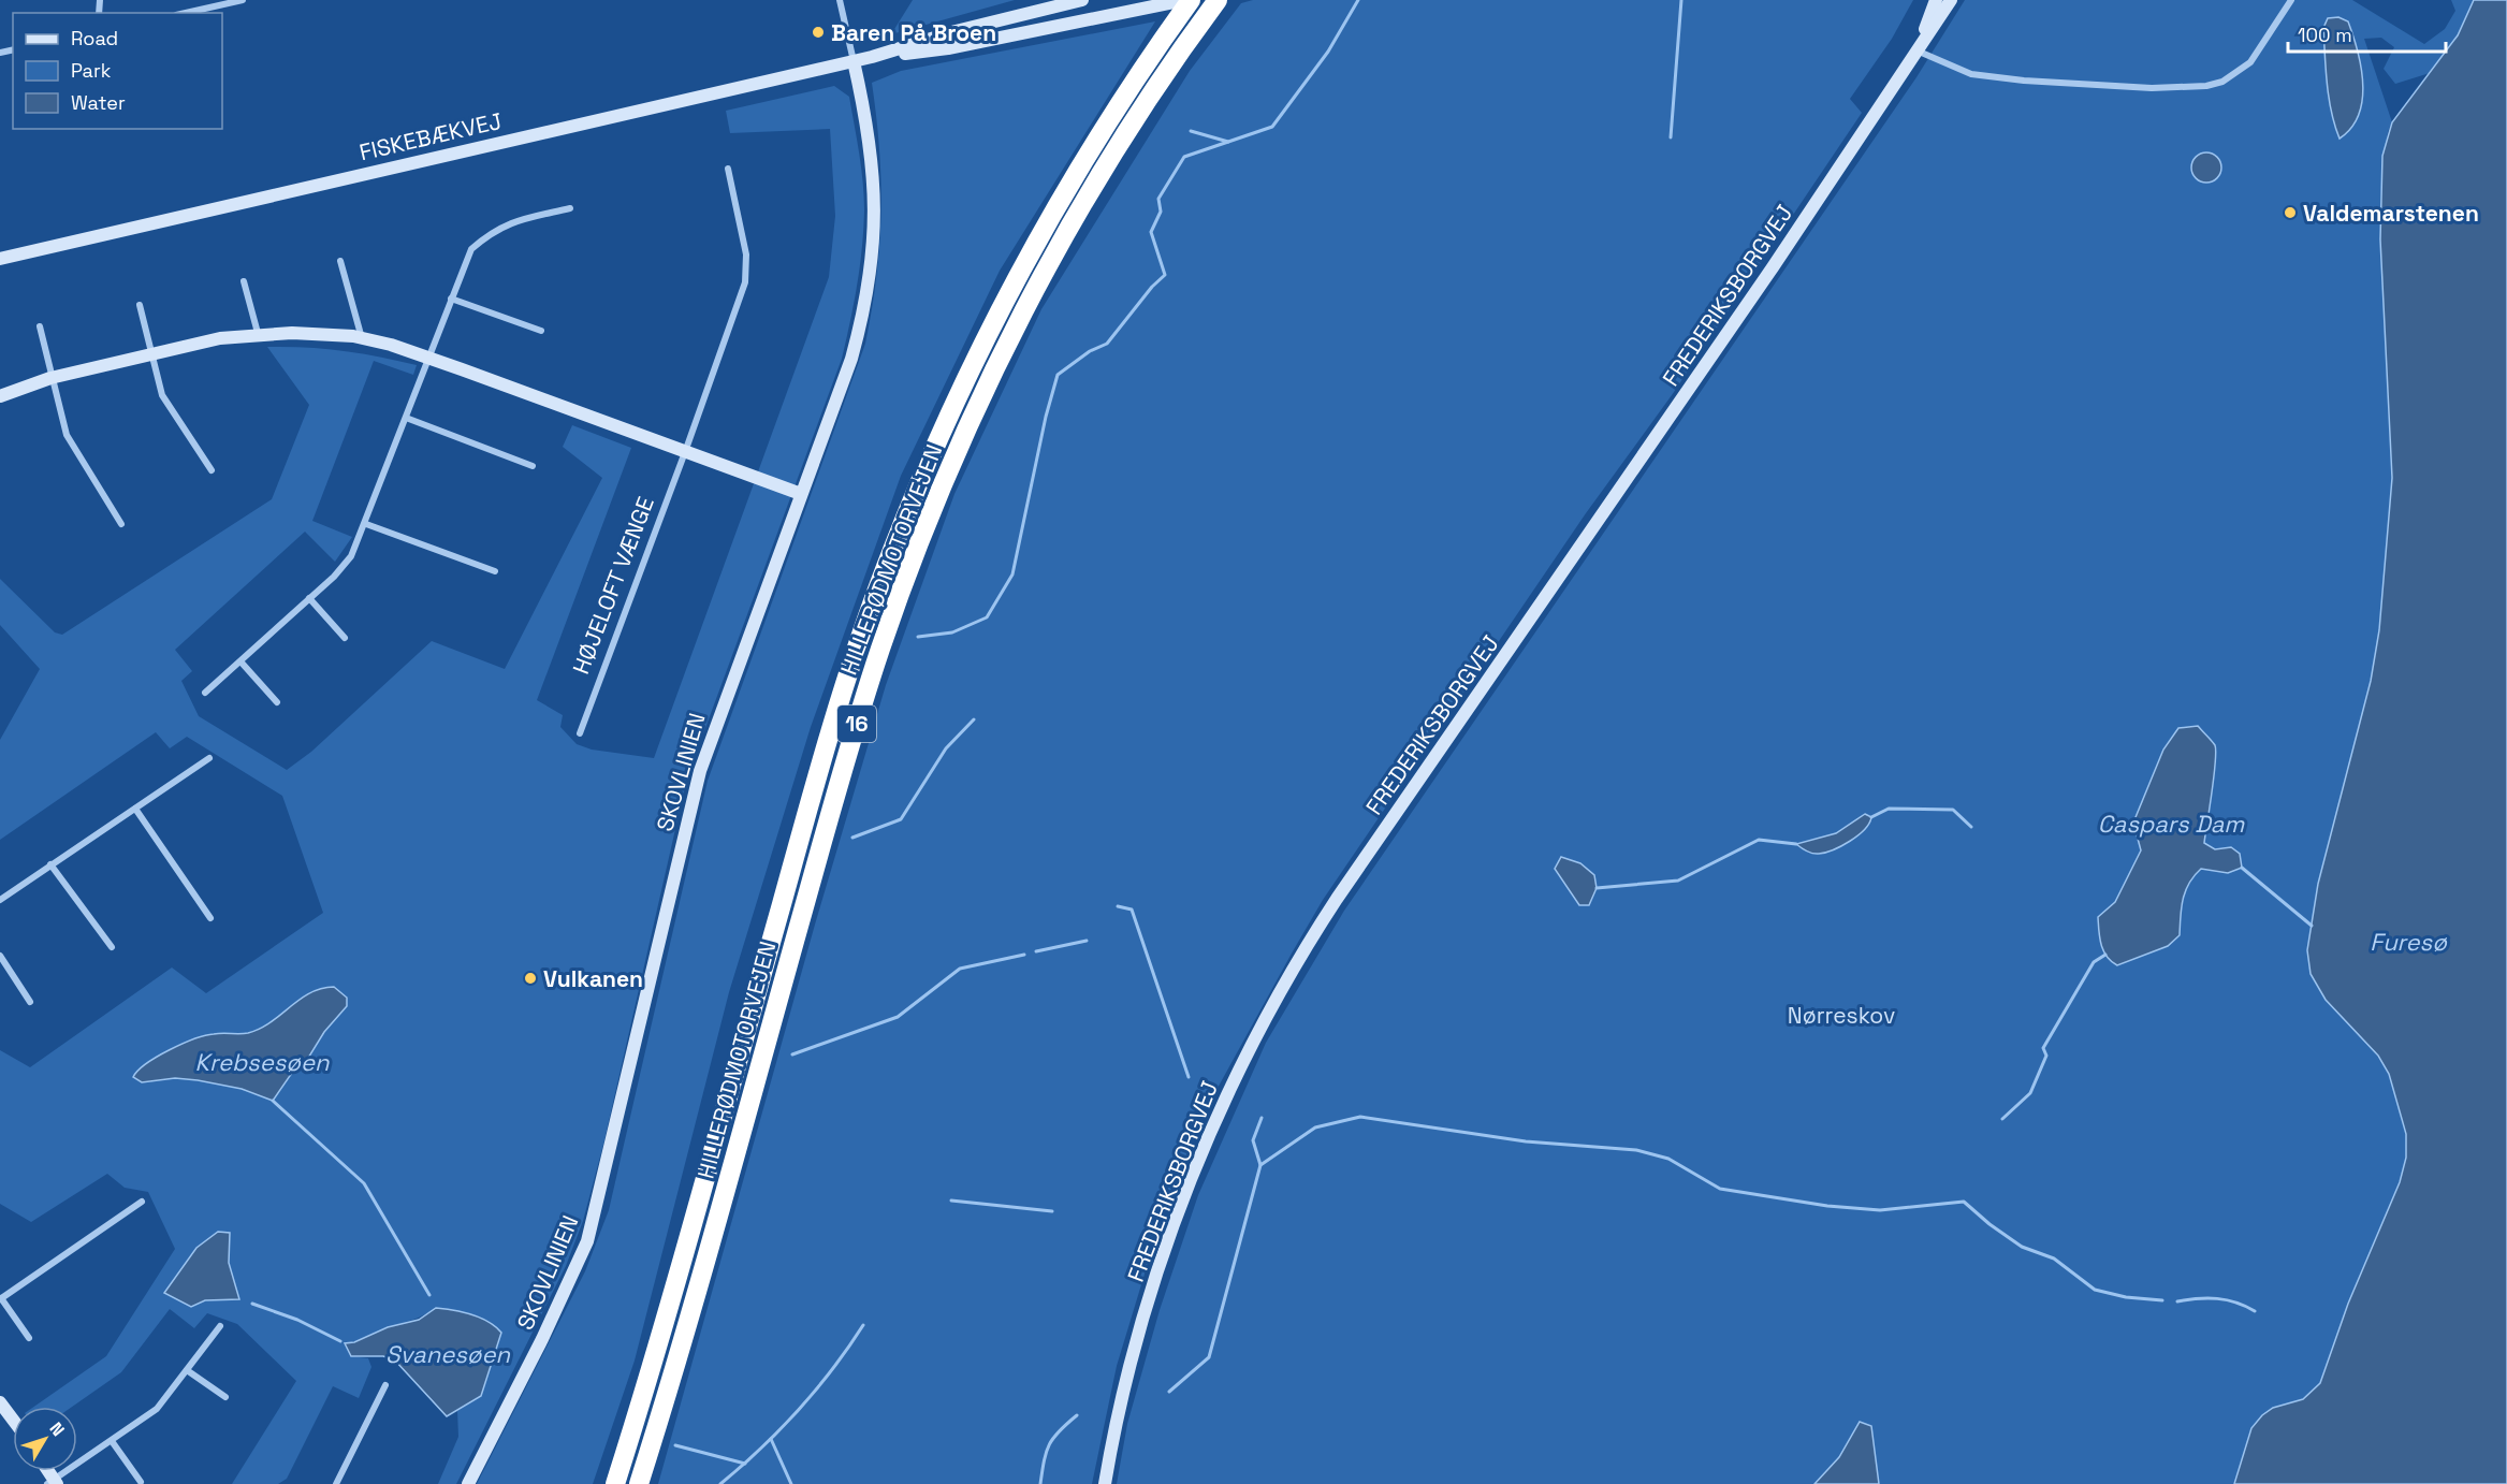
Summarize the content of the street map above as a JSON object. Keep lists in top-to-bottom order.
{
  "streets": {
    "highway": ["HILLERØDMOTORVEJEN", "16"],
    "street": [
      "FISKEBÆKVEJ",
      "FREDERIKSBORGVEJ",
      "HØJELOFT VÆNGE",
      "SKOVLINIEN"
    ]
  },
  "crossings": [
    ["FISKEBÆKVEJ", "SKOVLINIEN"]
  ],
  "water": [
    "Caspars Dam",
    "Furesø",
    "Krebsesøen",
    "Svanesøen"
  ],
  "parks": ["Nørreskov"],
  "places": ["Baren På Broen", "Valdemarstenen", "Vulkanen"],
  "legend": ["Road", "Park", "Water"],
  "scale_bar": "100 m",
  "north": "top right"
}
